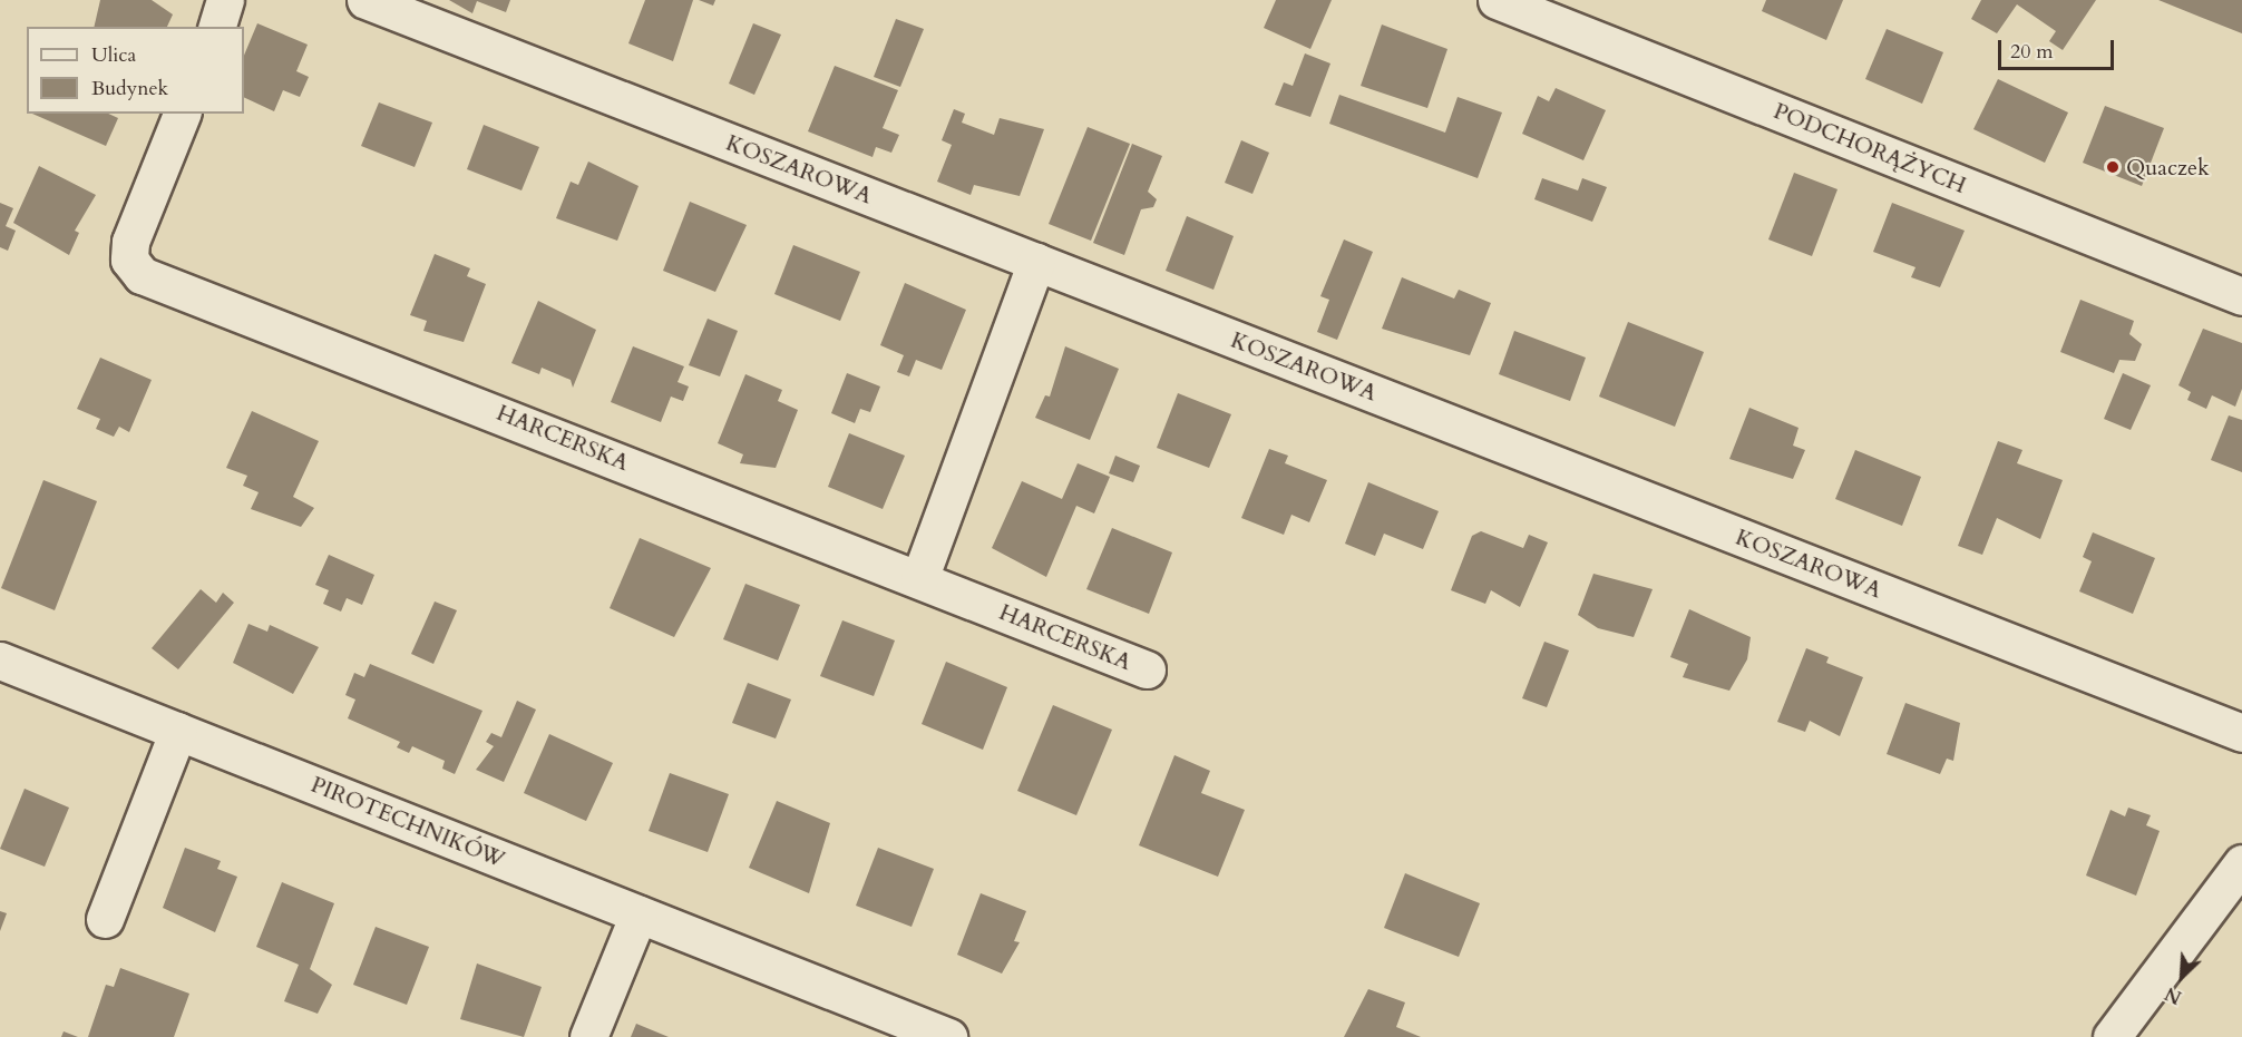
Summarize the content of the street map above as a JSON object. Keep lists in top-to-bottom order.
{
  "streets": {
    "street": [
      "PODCHORĄŻYCH",
      "KOSZAROWA",
      "HARCERSKA",
      "PIROTECHNIKÓW"
    ]
  },
  "places": ["Quaczek"],
  "legend": ["Ulica", "Budynek"],
  "scale_bar": "20 m",
  "north": "bottom left"
}
